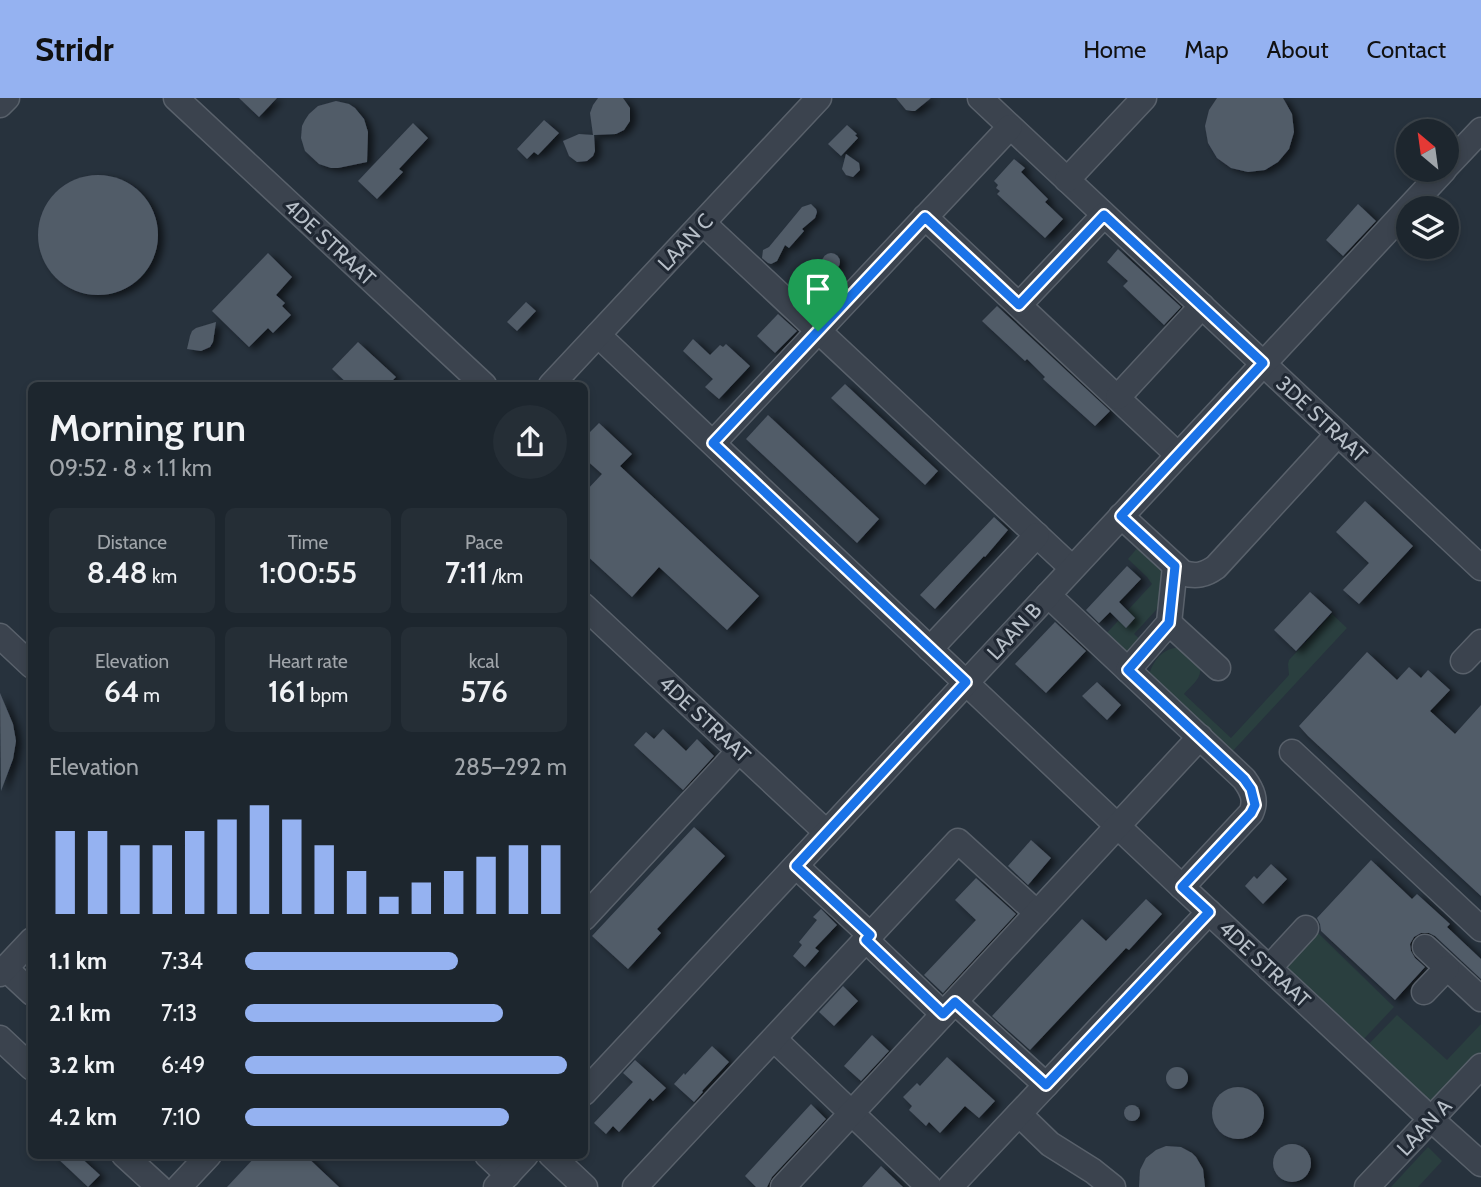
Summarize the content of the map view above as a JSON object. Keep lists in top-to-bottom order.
{
  "streets": {
    "lane": [
      "4DE STRAAT",
      "LAAN C",
      "3DE STRAAT",
      "LAAN B",
      "LAAN A"
    ]
  },
  "crossings": [
    ["4DE STRAAT", "LAAN C"],
    ["4DE STRAAT", "LAAN B"],
    ["4DE STRAAT", "LAAN A"],
    ["3DE STRAAT", "LAAN B"]
  ],
  "north": "top left",
  "page": {
    "header": "Stridr",
    "nav": [
      "Home",
      "Map",
      "About",
      "Contact"
    ],
    "heading": ["Morning run", "09:52 · 8 × 1.1 km"],
    "stats": [
      ["Distance", "8.48 km"],
      ["Time", "1:00:55"],
      ["Pace", "7:11 /km"],
      ["Elevation", "64 m"],
      ["Heart rate", "161 bpm"],
      ["kcal", "576"]
    ],
    "chart": ["Elevation", "285–292 m"],
    "list": [
      {
        "name": "1.1 km",
        "note": "7:34"
      },
      {
        "name": "2.1 km",
        "note": "7:13"
      },
      {
        "name": "3.2 km",
        "note": "6:49"
      },
      {
        "name": "4.2 km",
        "note": "7:10"
      }
    ]
  }
}
